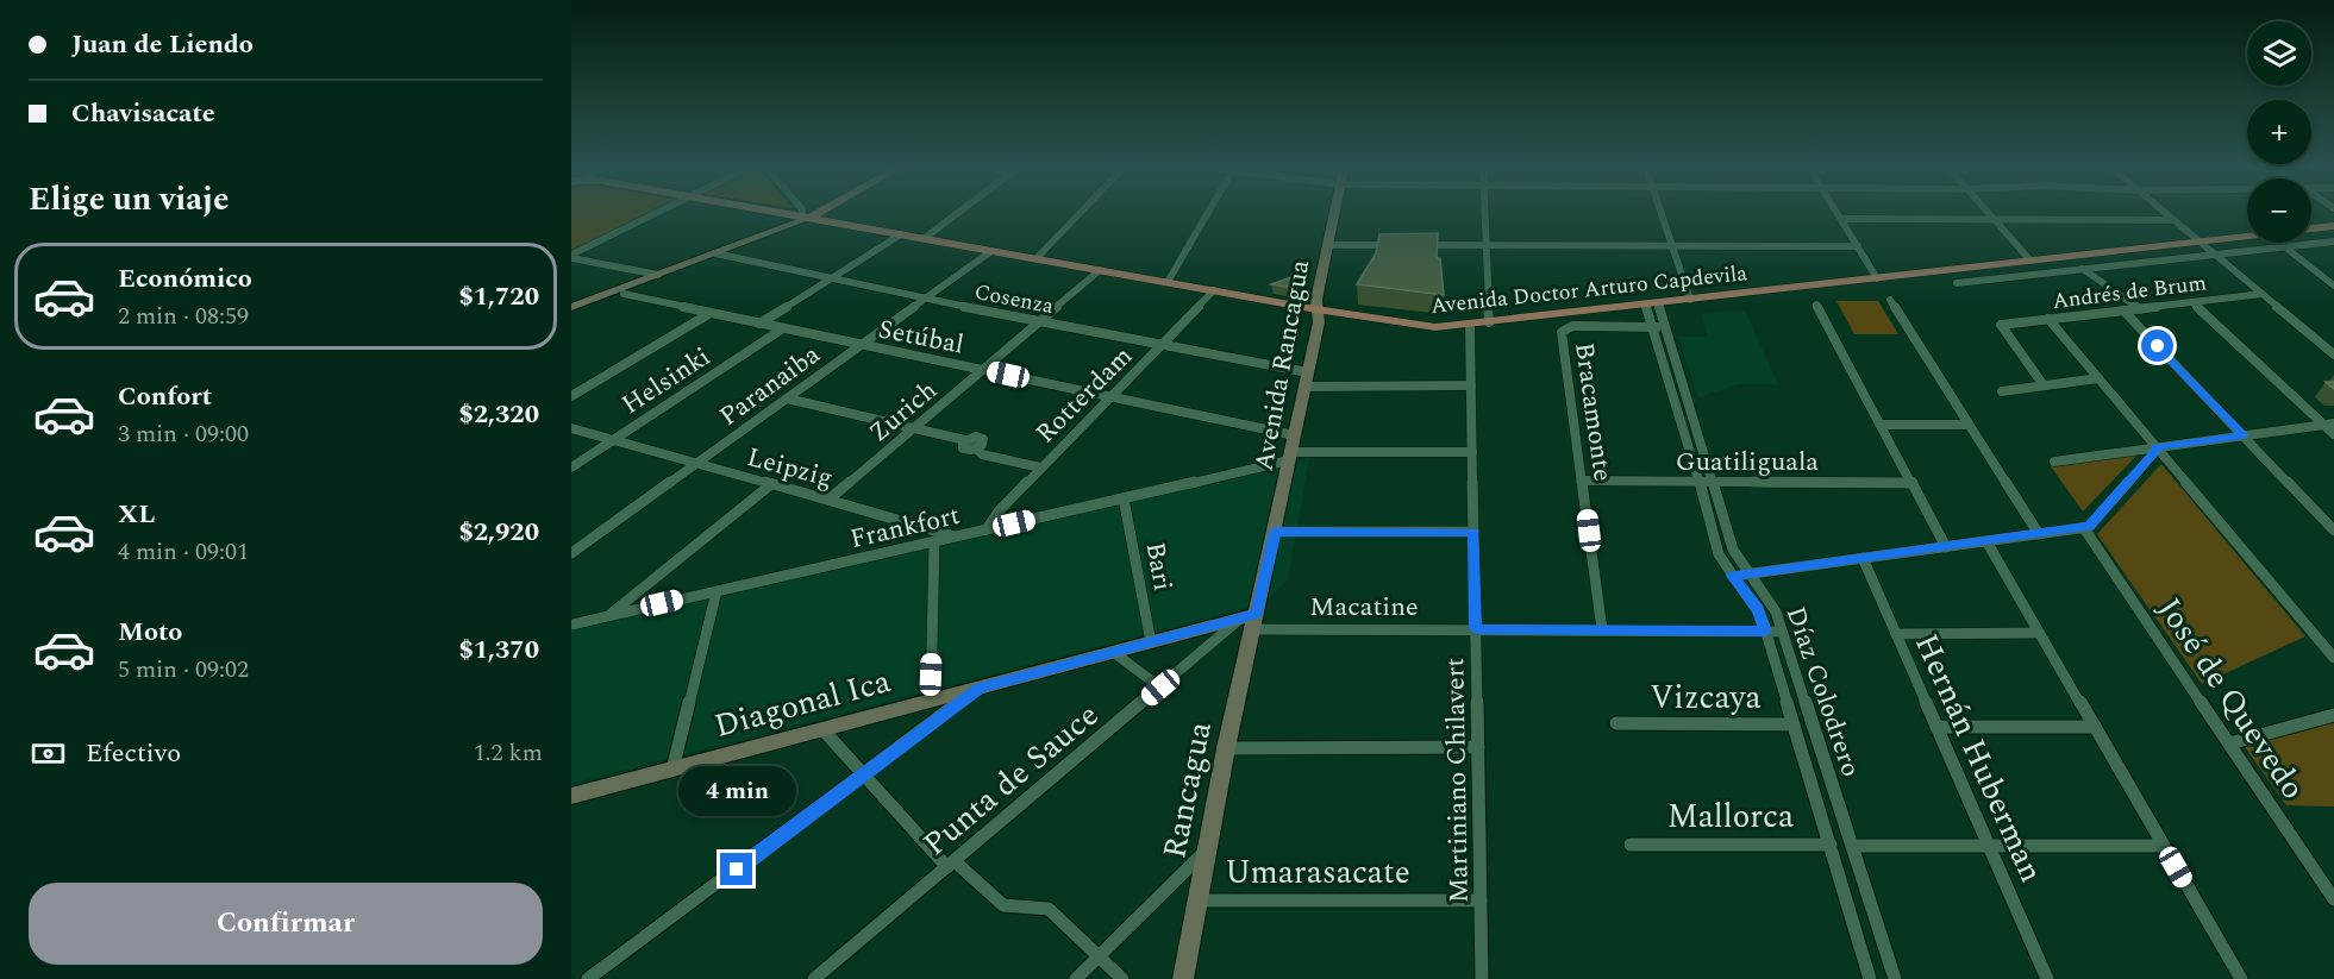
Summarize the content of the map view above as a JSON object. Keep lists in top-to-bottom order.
{
  "streets": {
    "main road": [
      "Avenida Doctor Arturo Capdevila",
      "Avenida Rancagua",
      "Diagonal Ica",
      "Rancagua"
    ],
    "street": [
      "Andrés de Brum",
      "Cosenza",
      "Setúbal",
      "Helsinki",
      "Paranaiba",
      "Rotterdam",
      "Zurich",
      "Bracamonte",
      "Guatiliguala",
      "Leipzig",
      "Frankfort",
      "Bari",
      "Macatine",
      "Díaz Colodrero",
      "Vizcaya",
      "José de Quevedo",
      "Hernán Huberman",
      "Punta de Sauce",
      "Martiniano Chilavert",
      "Mallorca",
      "Umarasacate"
    ]
  },
  "crossings": [
    ["Avenida Doctor Arturo Capdevila", "Avenida Rancagua"],
    ["Avenida Doctor Arturo Capdevila", "Paranaiba"],
    ["Avenida Doctor Arturo Capdevila", "Rotterdam"],
    ["Avenida Doctor Arturo Capdevila", "Zurich"],
    ["Avenida Doctor Arturo Capdevila", "Díaz Colodrero"],
    ["Avenida Doctor Arturo Capdevila", "Martiniano Chilavert"],
    ["Cosenza", "Avenida Rancagua"],
    ["Cosenza", "Paranaiba"],
    ["Cosenza", "Rotterdam"],
    ["Cosenza", "Zurich"],
    ["Cosenza", "Martiniano Chilavert"],
    ["Setúbal", "Avenida Rancagua"],
    ["Setúbal", "Helsinki"],
    ["Setúbal", "Paranaiba"],
    ["Setúbal", "Rotterdam"],
    ["Setúbal", "Zurich"],
    ["Avenida Rancagua", "Frankfort"],
    ["Avenida Rancagua", "Macatine"],
    ["Avenida Rancagua", "Diagonal Ica"],
    ["Avenida Rancagua", "Punta de Sauce"],
    ["Avenida Rancagua", "Rancagua"],
    ["Helsinki", "Leipzig"],
    ["Paranaiba", "Leipzig"],
    ["Rotterdam", "Frankfort"],
    ["Zurich", "Leipzig"],
    ["Bracamonte", "Guatiliguala"],
    ["Bracamonte", "Macatine"],
    ["Bracamonte", "Díaz Colodrero"],
    ["Guatiliguala", "Díaz Colodrero"],
    ["Leipzig", "Frankfort"],
    ["Frankfort", "Bari"],
    ["Bari", "Diagonal Ica"],
    ["Macatine", "Díaz Colodrero"],
    ["Macatine", "Diagonal Ica"],
    ["Macatine", "Punta de Sauce"],
    ["Macatine", "Martiniano Chilavert"],
    ["Macatine", "Rancagua"],
    ["Díaz Colodrero", "Vizcaya"],
    ["Díaz Colodrero", "Mallorca"],
    ["Diagonal Ica", "Punta de Sauce"],
    ["Diagonal Ica", "Rancagua"],
    ["Punta de Sauce", "Rancagua"],
    ["Martiniano Chilavert", "Umarasacate"],
    ["Rancagua", "Umarasacate"]
  ],
  "page": {
    "banner": ["Juan de Liendo", "Chavisacate"],
    "map_buttons": ["+", "−"],
    "heading": "Elige un viaje",
    "list": [
      {
        "name": "Económico",
        "note": "2 min · 08:59",
        "value": "$1,720"
      },
      {
        "name": "Confort",
        "note": "3 min · 09:00",
        "value": "$2,320"
      },
      {
        "name": "XL",
        "note": "4 min · 09:01",
        "value": "$2,920"
      },
      {
        "name": "Moto",
        "note": "5 min · 09:02",
        "value": "$1,370"
      }
    ],
    "pay": ["Efectivo", "1.2 km"],
    "bubble": "4 min",
    "buttons": "Confirmar"
  }
}
